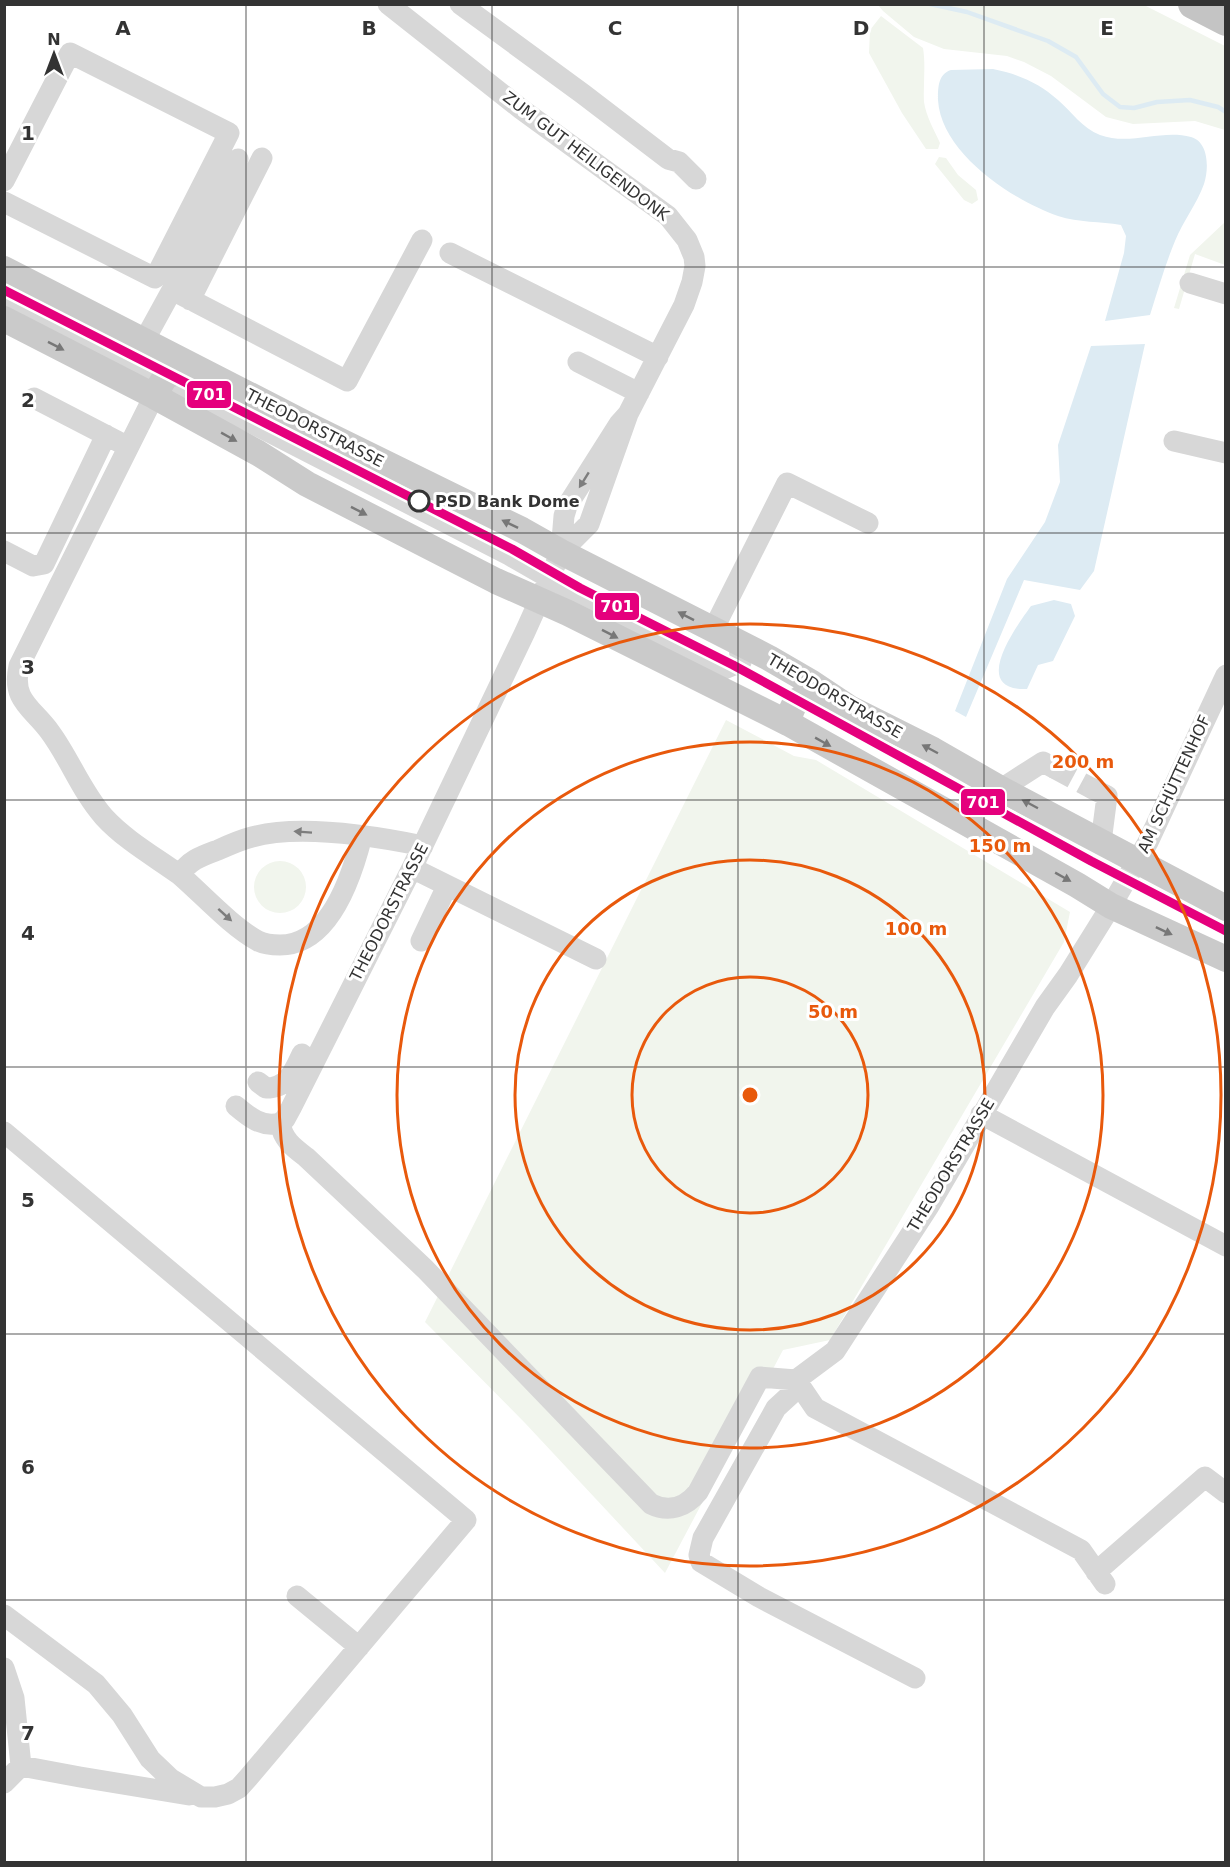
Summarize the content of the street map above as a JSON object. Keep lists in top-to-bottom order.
{
  "streets": {
    "main road": ["THEODORSTRASSE"],
    "street": ["ZUM GUT HEILIGENDONK", "AM SCHÜTTENHOF"]
  },
  "crossings": [
    ["ZUM GUT HEILIGENDONK", "THEODORSTRASSE"],
    ["THEODORSTRASSE", "AM SCHÜTTENHOF"]
  ],
  "places": ["PSD Bank Dome"],
  "lines": ["transit line 701"],
  "north": "top",
  "grid": {
    "columns": [
      "A",
      "B",
      "C",
      "D",
      "E"
    ],
    "rows": [
      "1",
      "2",
      "3",
      "4",
      "5",
      "6",
      "7"
    ]
  },
  "rings": [
    "200 m",
    "150 m",
    "100 m",
    "50 m"
  ]
}
